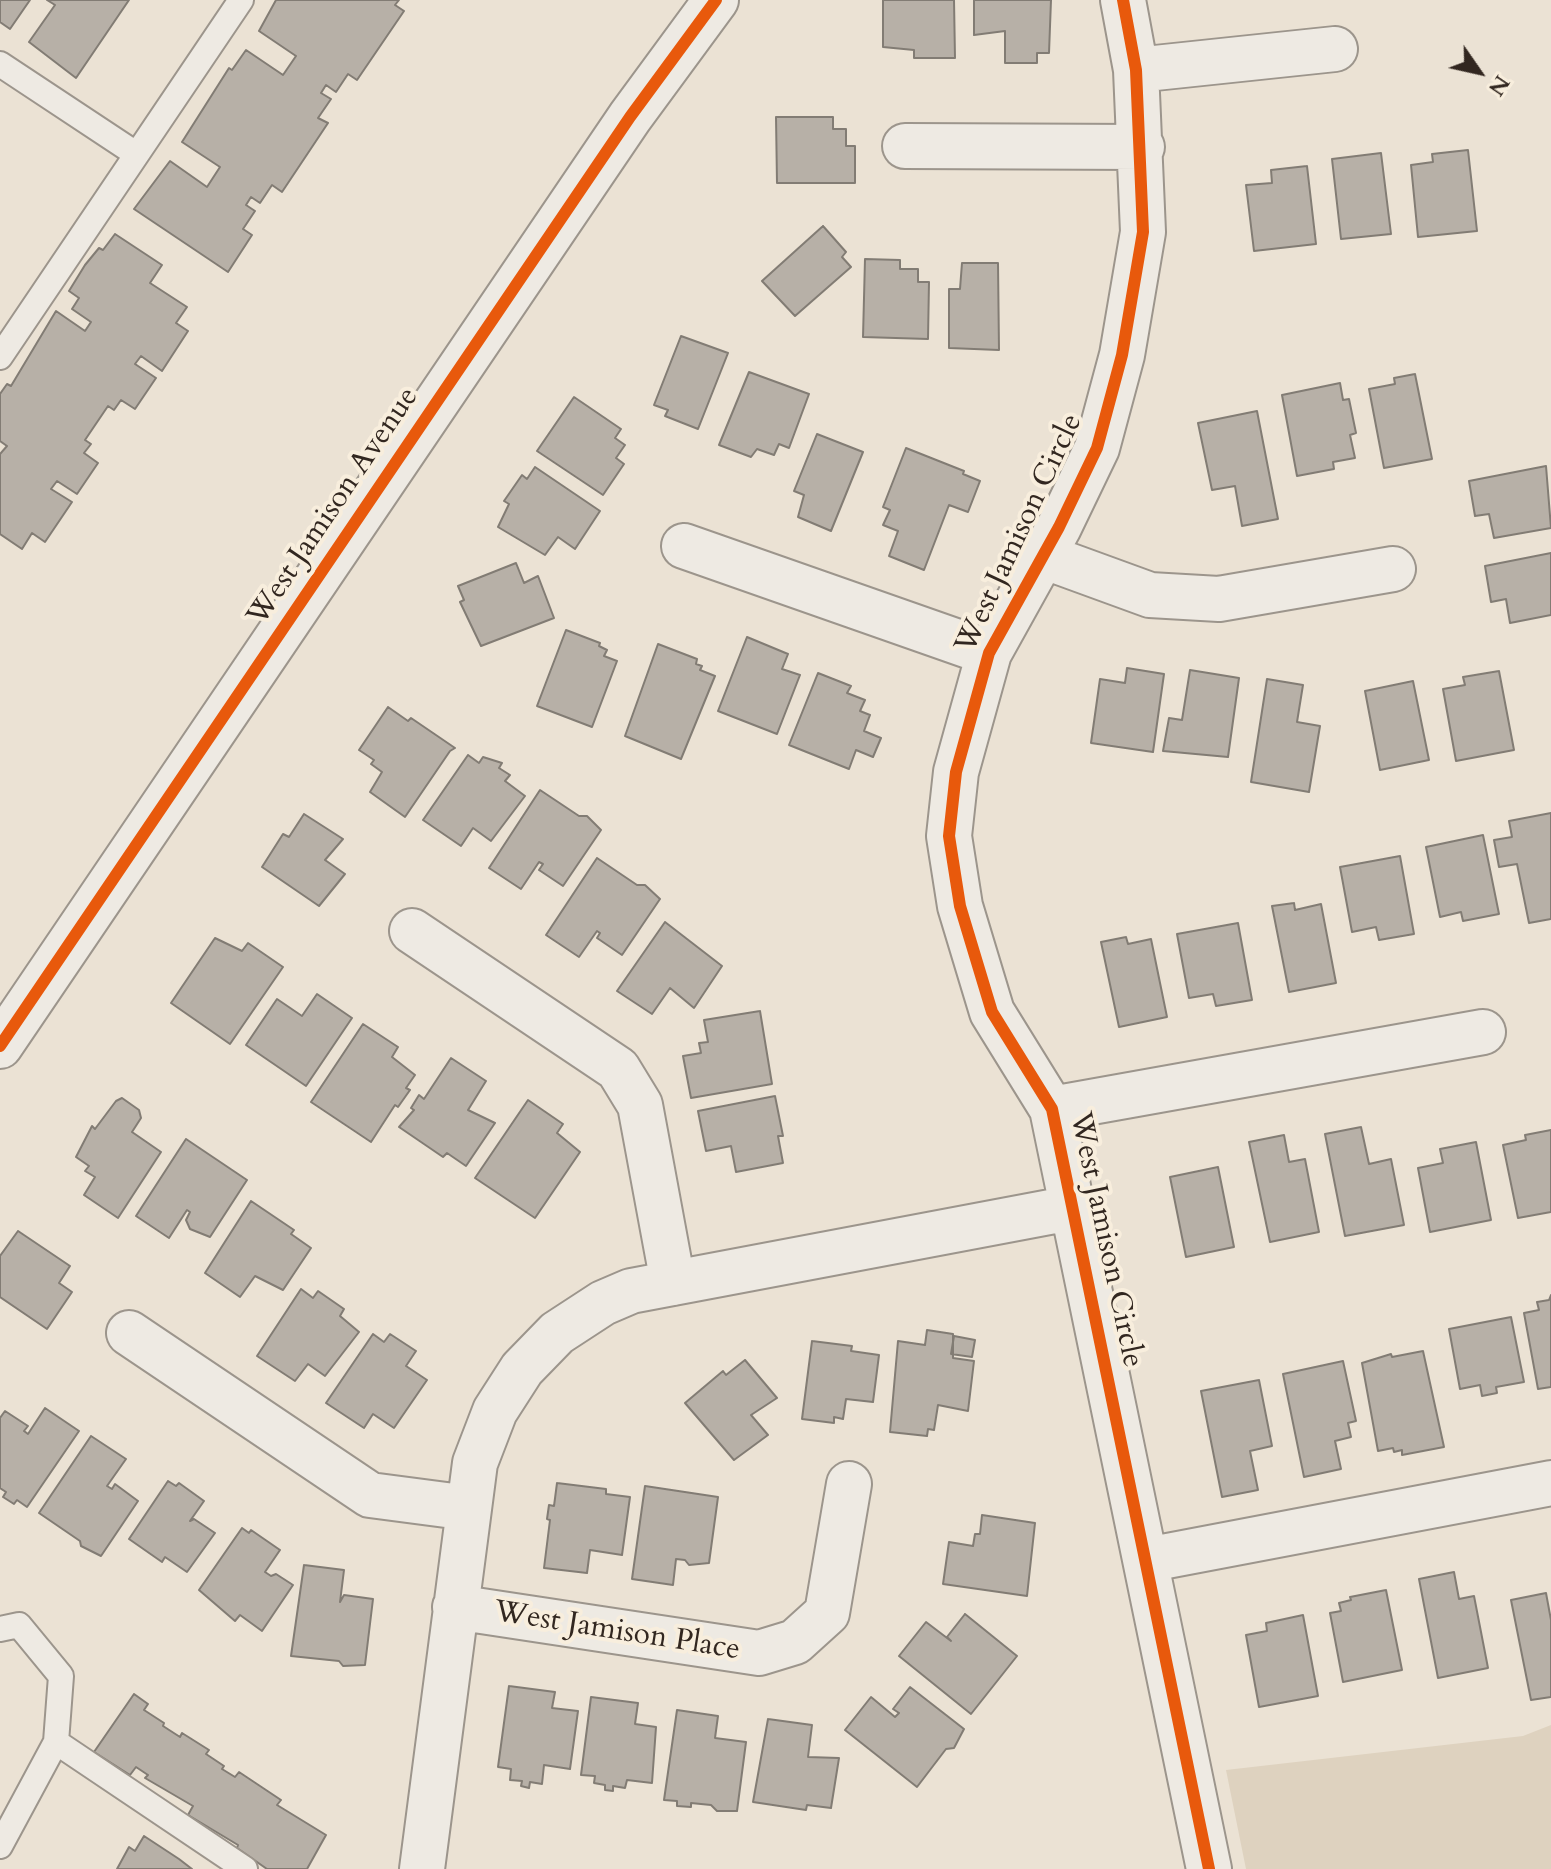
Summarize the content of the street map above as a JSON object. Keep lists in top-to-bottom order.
{
  "streets": {
    "street": ["West Jamison Avenue", "West Jamison Circle", "West Jamison Place"]
  },
  "crossings": [
    ["West Jamison Circle", "West Jamison Place"]
  ],
  "north": "bottom right"
}
